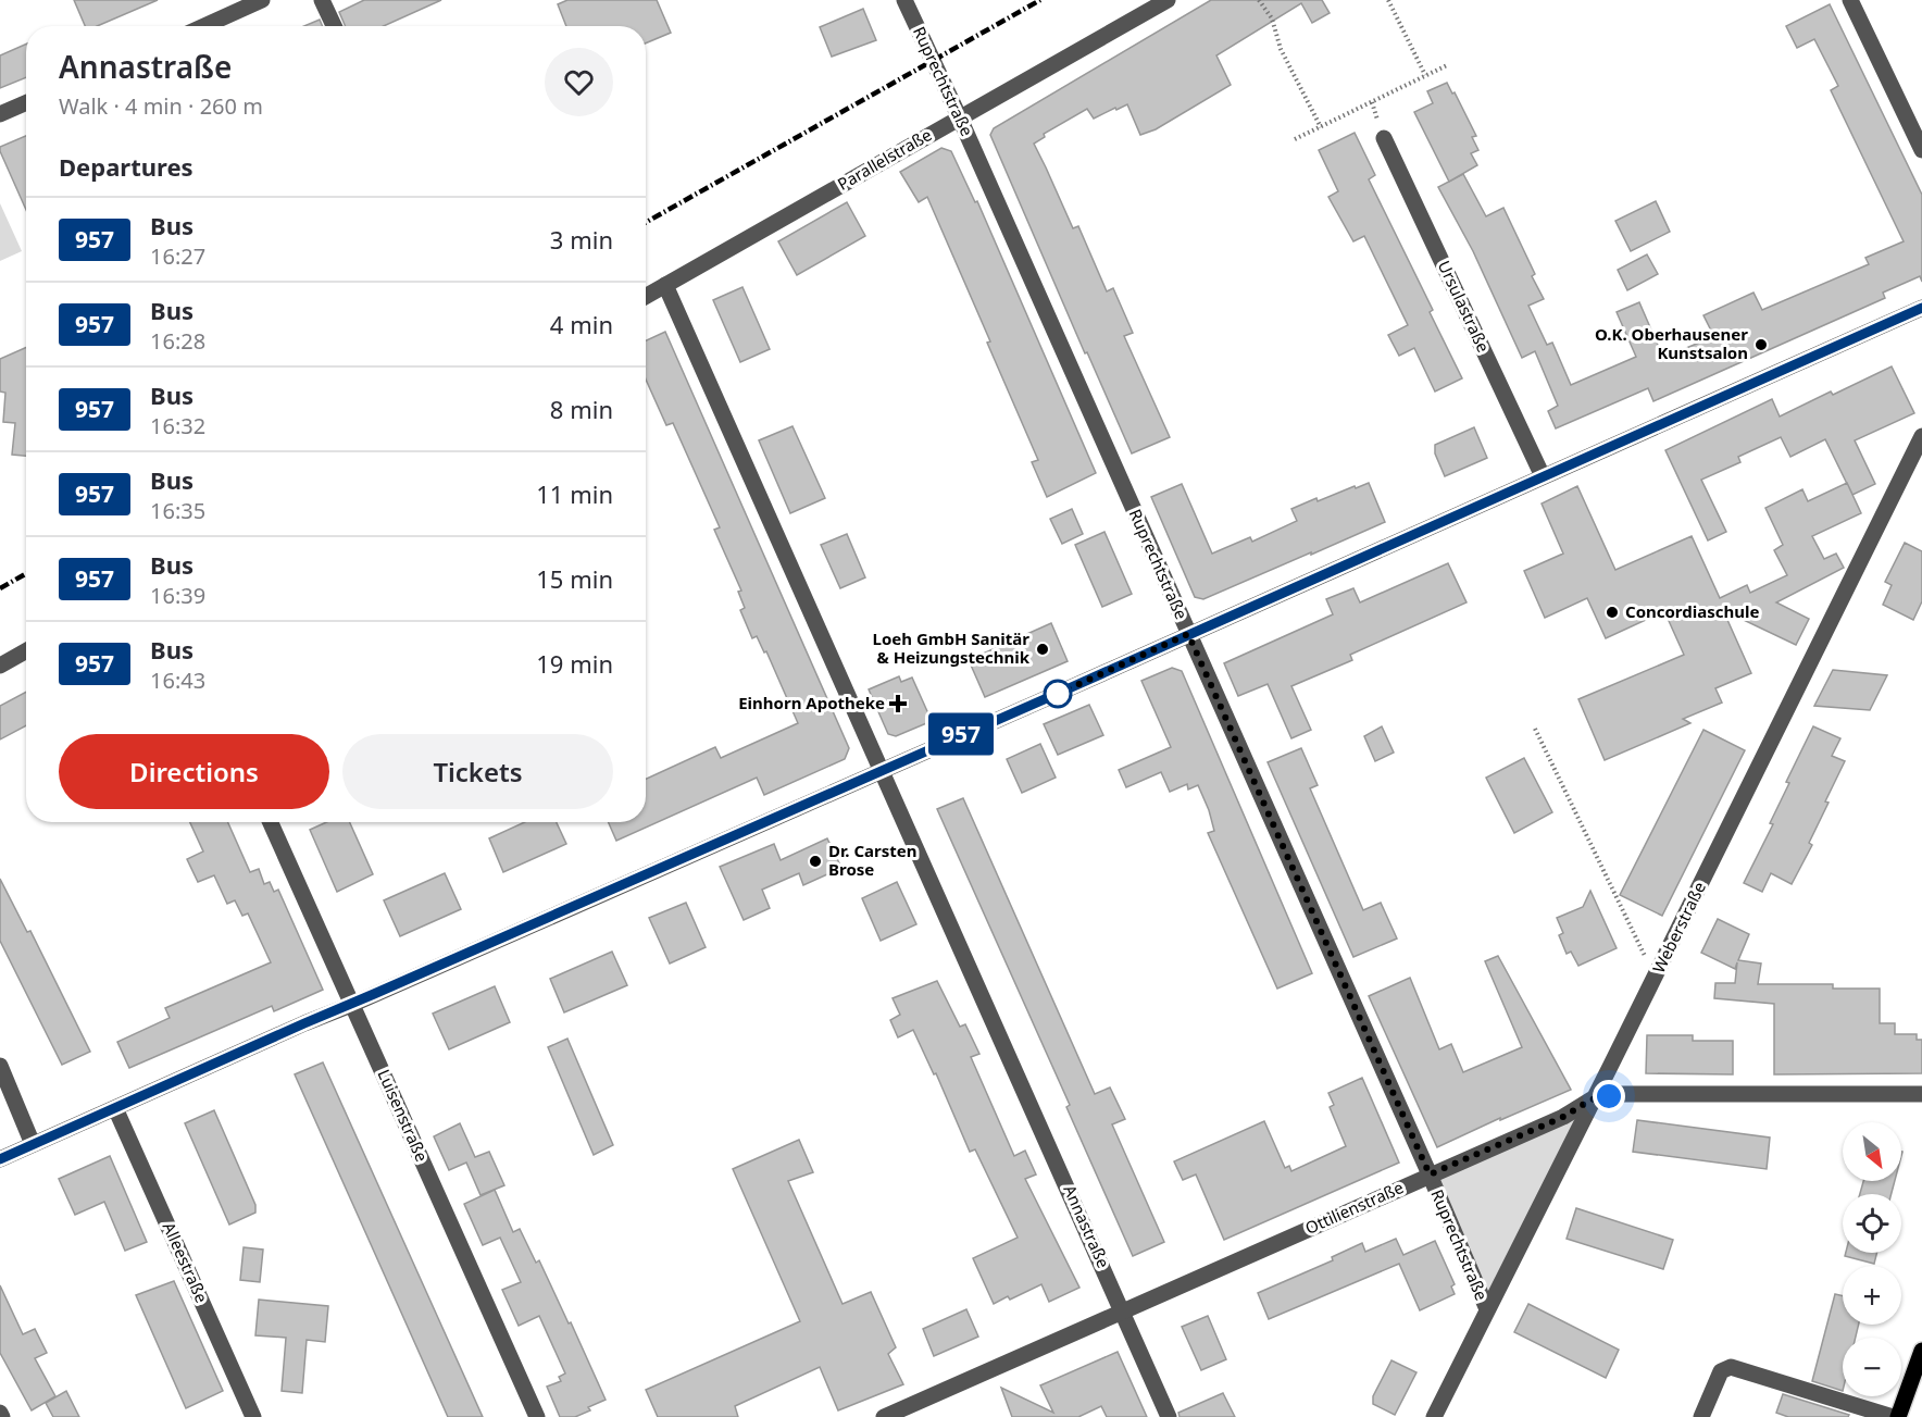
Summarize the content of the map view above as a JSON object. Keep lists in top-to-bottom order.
{
  "streets": {
    "street": [
      "Ruprechtstraße",
      "Parallelstraße",
      "Ursulastraße",
      "Weberstraße",
      "Luisenstraße",
      "Ottilienstraße",
      "Annastraße",
      "Alleestraße"
    ]
  },
  "crossings": [
    ["Ruprechtstraße", "Parallelstraße"],
    ["Ruprechtstraße", "Weberstraße"],
    ["Ruprechtstraße", "Ottilienstraße"],
    ["Parallelstraße", "Annastraße"],
    ["Weberstraße", "Ottilienstraße"],
    ["Ottilienstraße", "Annastraße"]
  ],
  "places": {
    "other": [
      "O.K. Oberhausener Kunstsalon",
      "Concordiaschule",
      "Loeh GmbH Sanitär & Heizungstechnik",
      "Dr. Carsten Brose"
    ],
    "health": ["Einhorn Apotheke"]
  },
  "lines": ["bus line 957"],
  "north": "bottom right",
  "page": {
    "on_map": "957",
    "heading": [
      ["Annastraße", "Walk · 4 min · 260 m"],
      "Departures"
    ],
    "list": [
      {
        "mark": "957",
        "name": "Bus",
        "note": "16:27",
        "value": "3 min"
      },
      {
        "mark": "957",
        "name": "Bus",
        "note": "16:28",
        "value": "4 min"
      },
      {
        "mark": "957",
        "name": "Bus",
        "note": "16:32",
        "value": "8 min"
      },
      {
        "mark": "957",
        "name": "Bus",
        "note": "16:35",
        "value": "11 min"
      },
      {
        "mark": "957",
        "name": "Bus",
        "note": "16:39",
        "value": "15 min"
      },
      {
        "mark": "957",
        "name": "Bus",
        "note": "16:43",
        "value": "19 min"
      }
    ],
    "buttons": ["Directions", "Tickets"],
    "map_buttons": ["+", "−"]
  }
}
